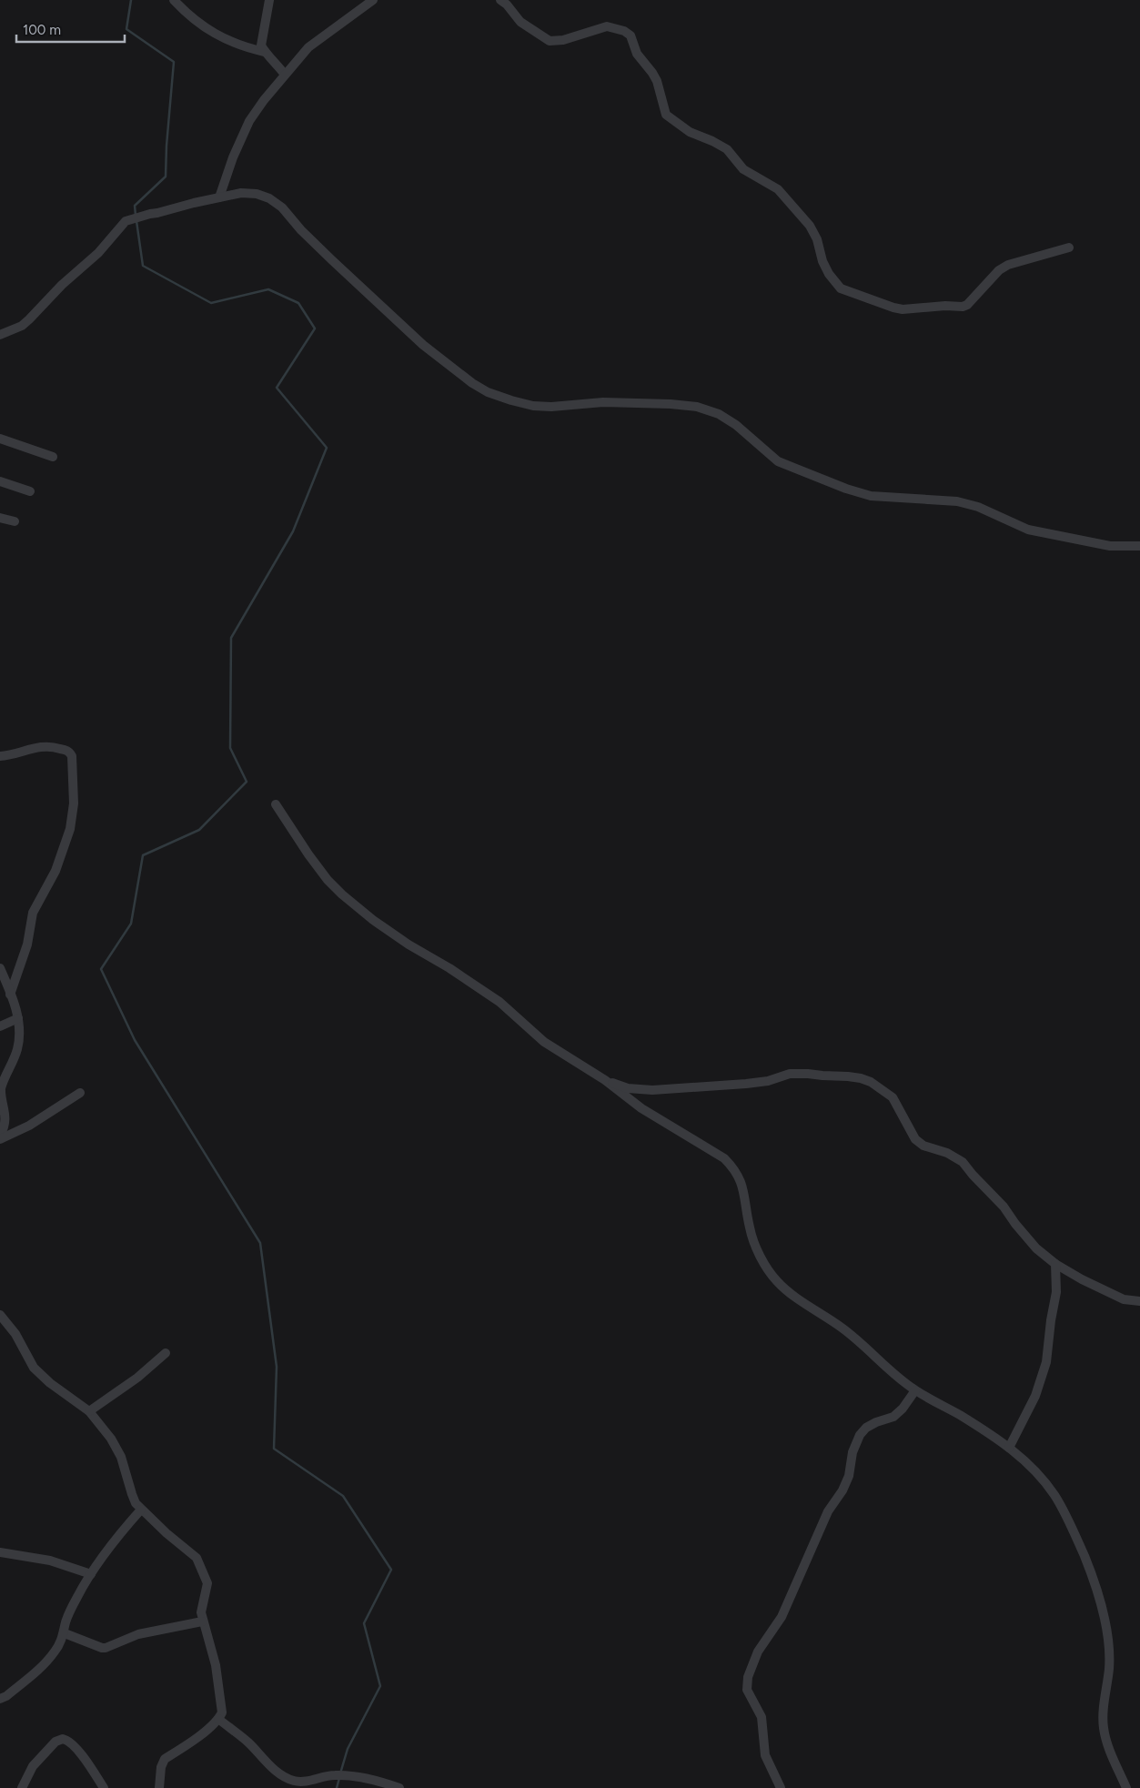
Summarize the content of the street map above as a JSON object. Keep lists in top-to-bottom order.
{
  "scale_bar": "100 m"
}
